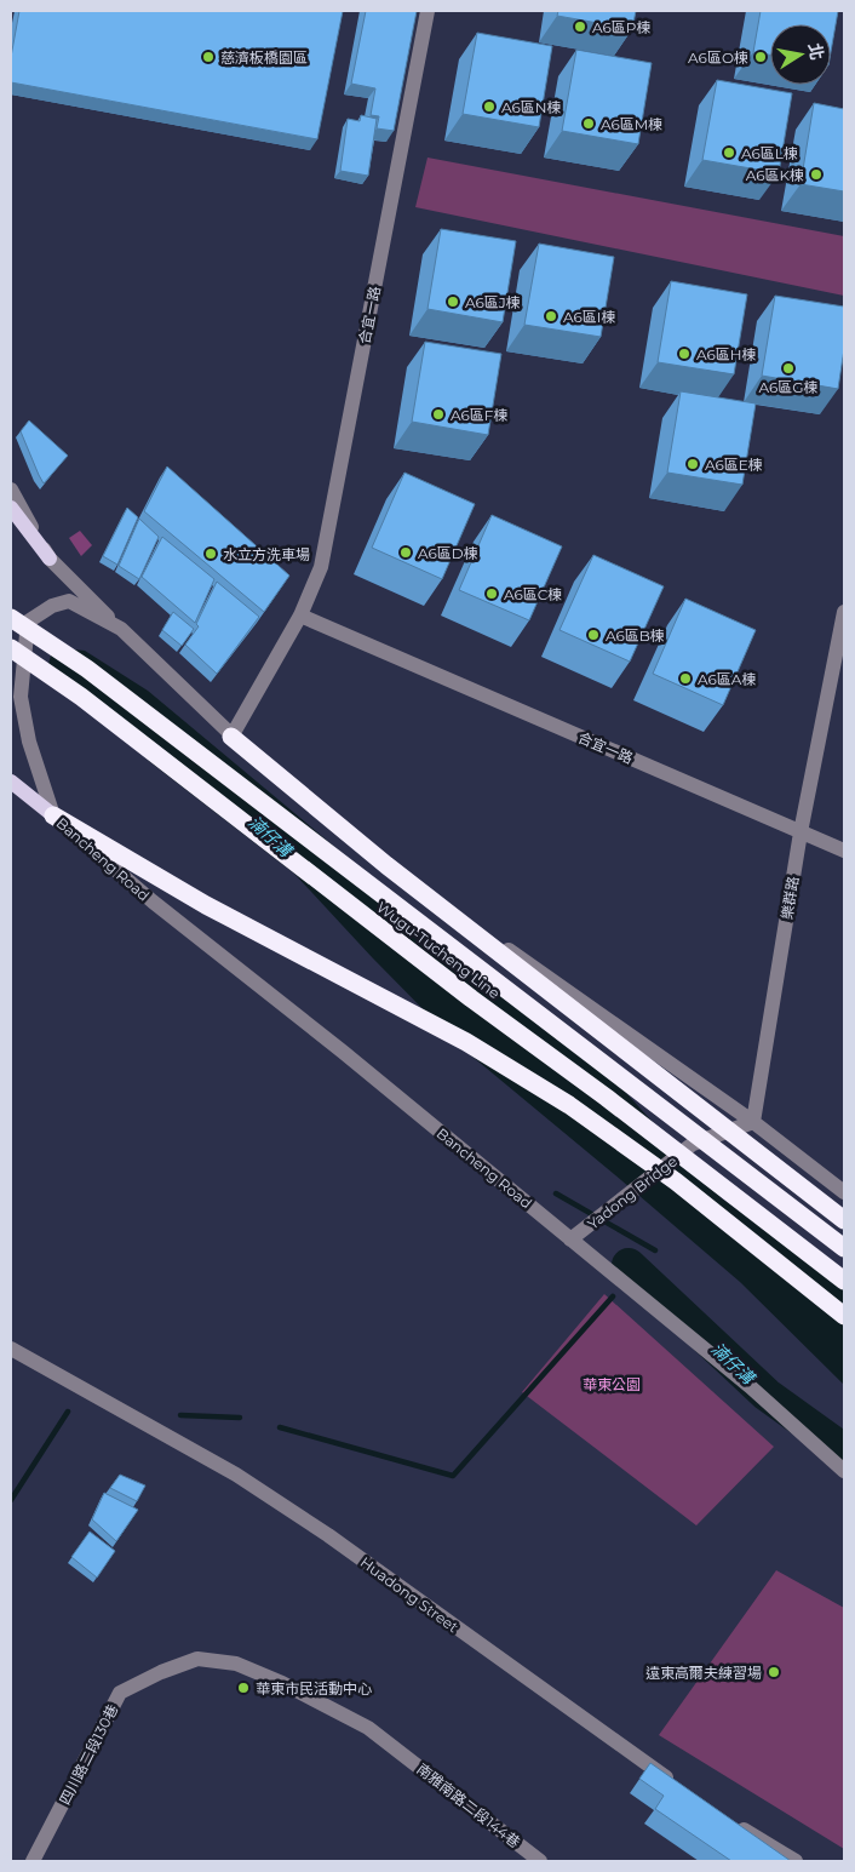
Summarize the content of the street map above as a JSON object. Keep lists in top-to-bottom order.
{
  "streets": {
    "highway": ["Wugu-Tucheng Line"],
    "street": [
      "合宜一路",
      "Bancheng Road",
      "樂群路",
      "Yadong Bridge",
      "Huadong Street",
      "四川路二段130巷",
      "南雅南路二段144巷"
    ]
  },
  "crossings": [
    ["合宜一路", "Bancheng Road"],
    ["合宜一路", "樂群路"],
    ["Bancheng Road", "樂群路"],
    ["Bancheng Road", "Yadong Bridge"],
    ["樂群路", "Yadong Bridge"],
    ["四川路二段130巷", "南雅南路二段144巷"]
  ],
  "water": ["湳仔溝"],
  "parks": ["華東公園"],
  "places": [
    "A6區P棟",
    "慈濟板橋園區",
    "A6區O棟",
    "A6區N棟",
    "A6區M棟",
    "A6區L棟",
    "A6區K棟",
    "A6區J棟",
    "A6區I棟",
    "A6區H棟",
    "A6區G棟",
    "A6區F棟",
    "A6區E棟",
    "A6區D棟",
    "水立方洗車場",
    "A6區C棟",
    "A6區B棟",
    "A6區A棟",
    "遠東高爾夫練習場",
    "華東市民活動中心"
  ],
  "north": "right"
}
